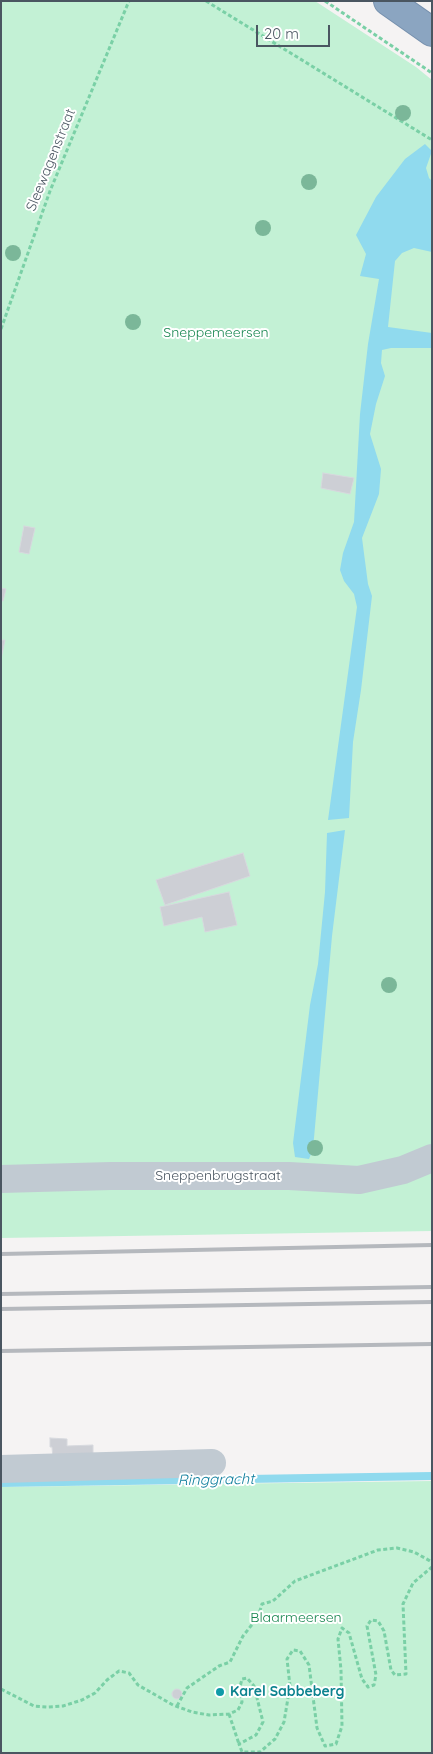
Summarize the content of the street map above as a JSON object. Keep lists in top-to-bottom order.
{
  "streets": {
    "street": ["Sneppenbrugstraat"],
    "path": ["Sleewagenstraat"]
  },
  "water": ["Ringgracht"],
  "parks": ["Sneppemeersen", "Blaarmeersen"],
  "places": ["Karel Sabbeberg"],
  "scale_bar": "20 m"
}
